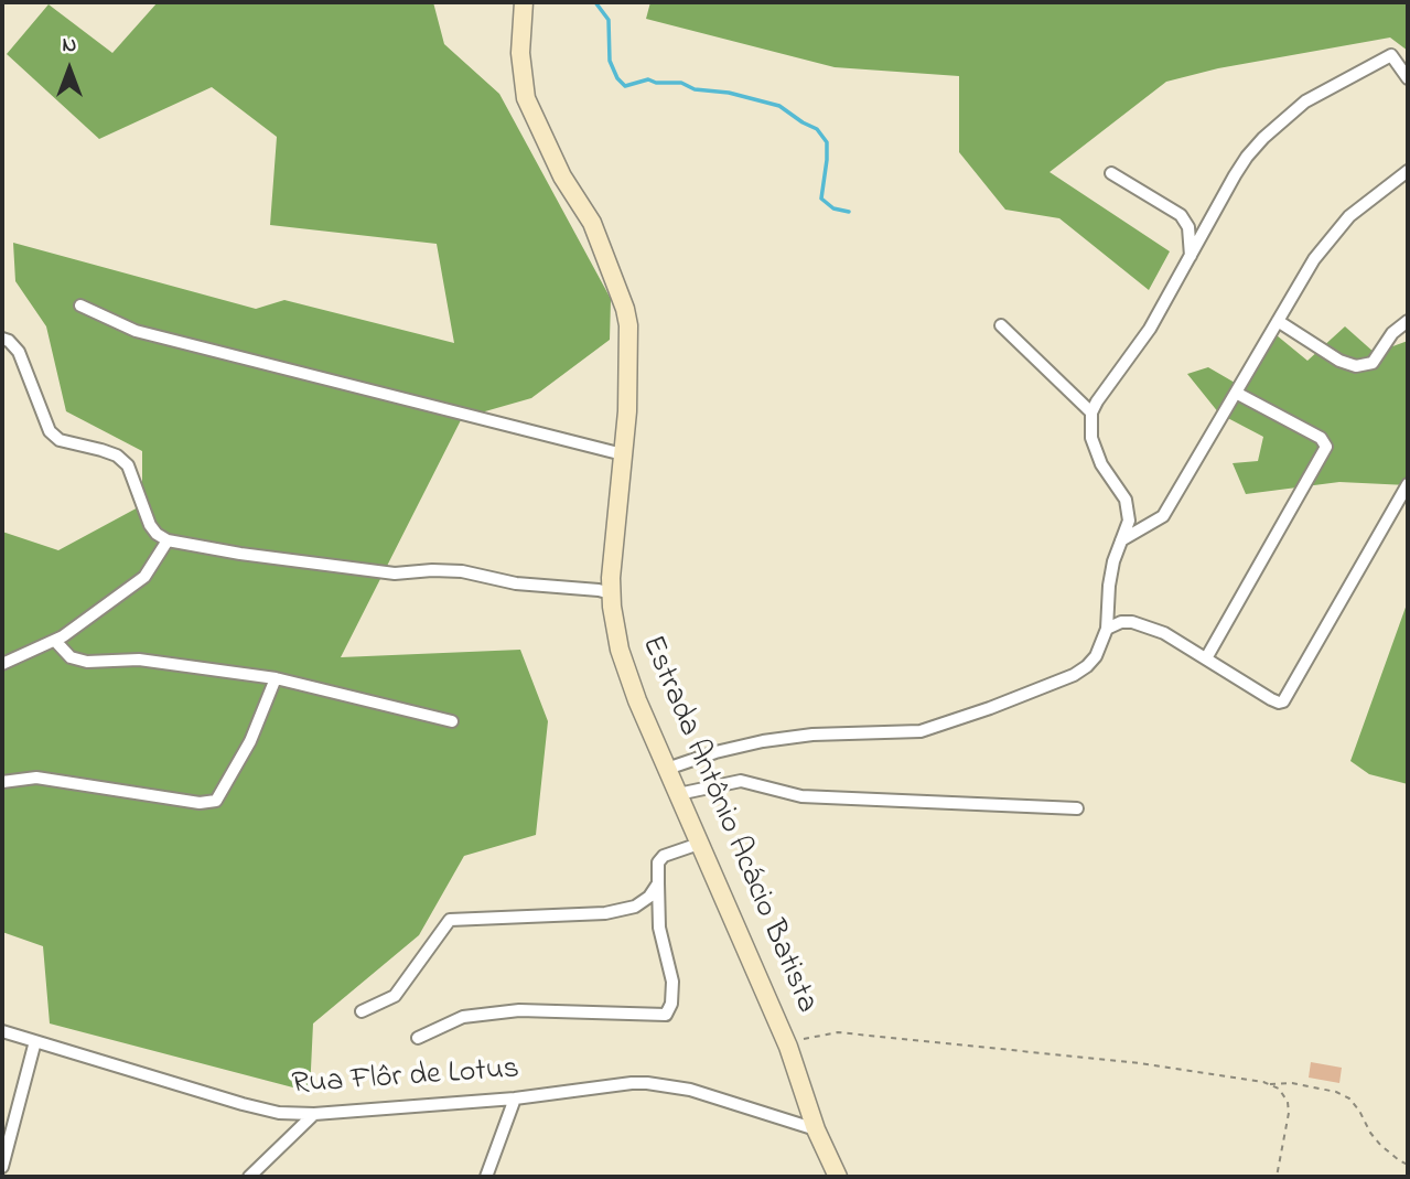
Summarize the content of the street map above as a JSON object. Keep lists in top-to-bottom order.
{
  "streets": {
    "street": ["Estrada Antônio Acácio Batista", "Rua Flôr de Lotus"]
  },
  "crossings": [
    ["Estrada Antônio Acácio Batista", "Rua Flôr de Lotus"]
  ],
  "north": "top"
}
